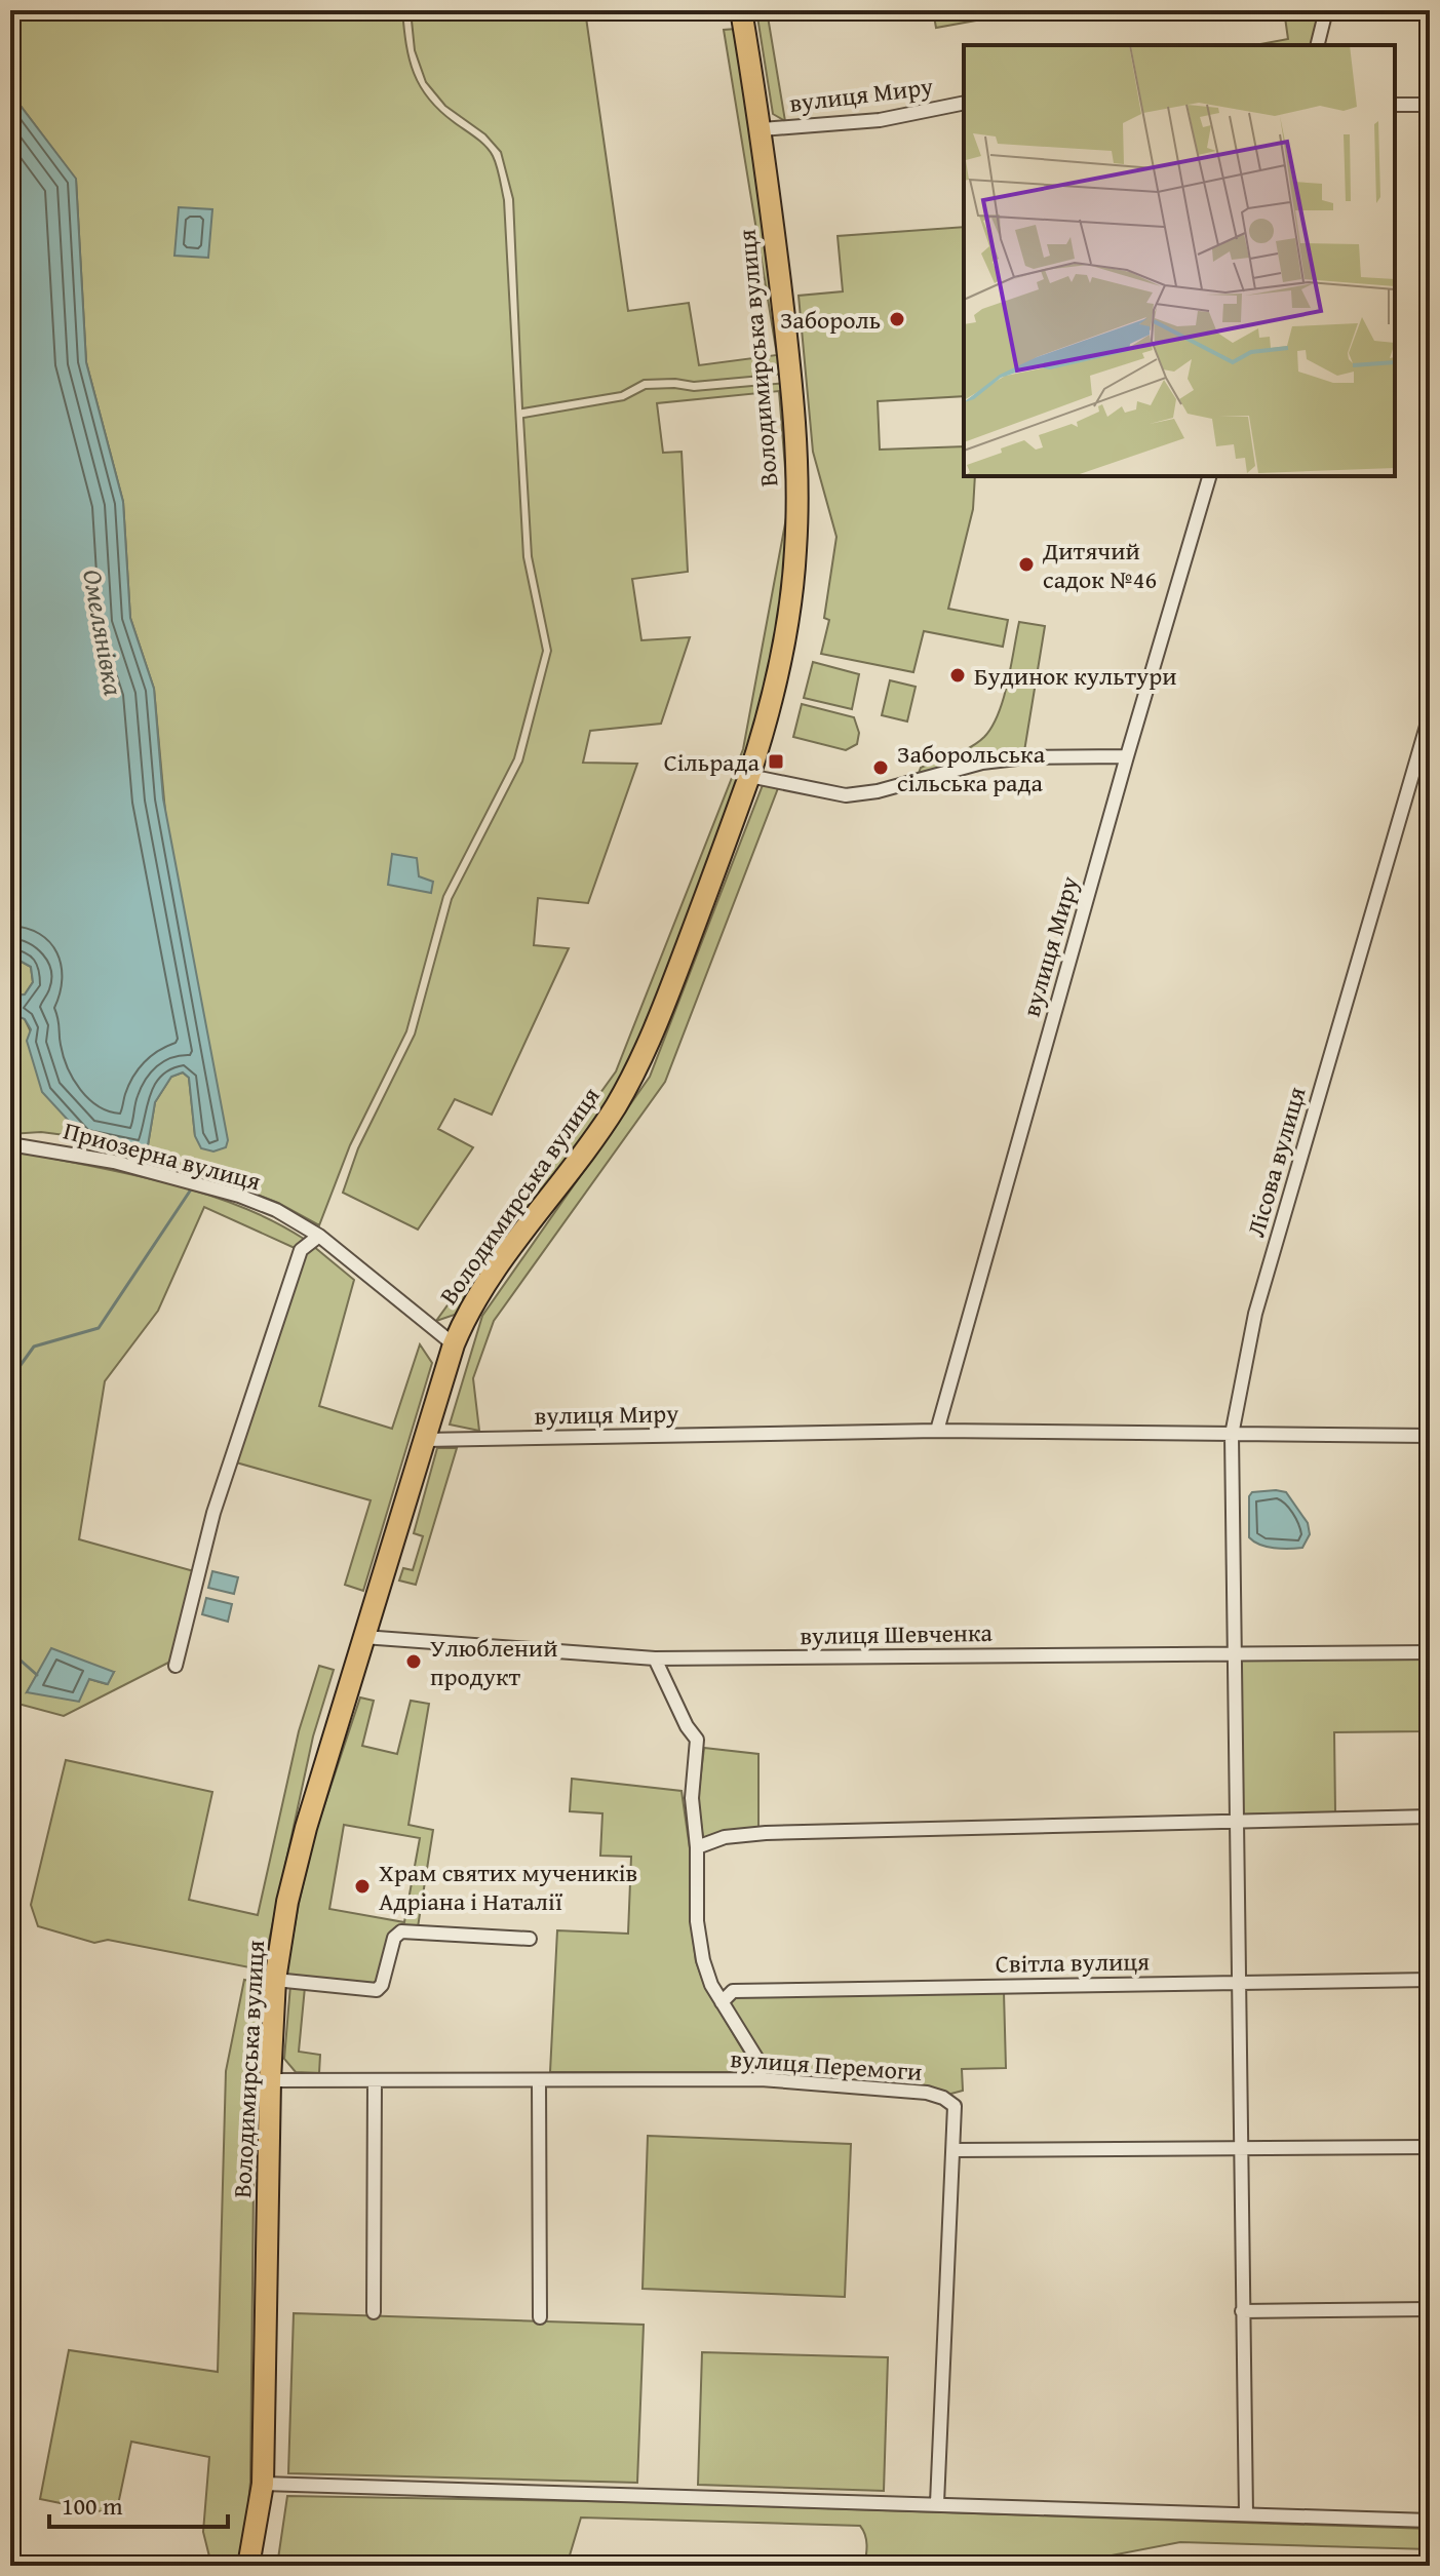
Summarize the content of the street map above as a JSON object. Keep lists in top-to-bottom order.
{
  "streets": {
    "main road": ["Володимирська вулиця"],
    "street": [
      "вулиця Миру",
      "Приозерна вулиця",
      "Лісова вулиця",
      "вулиця Шевченка",
      "Світла вулиця",
      "вулиця Перемоги"
    ]
  },
  "crossings": [
    ["вулиця Миру", "Володимирська вулиця"],
    ["вулиця Миру", "Лісова вулиця"],
    ["Володимирська вулиця", "Приозерна вулиця"],
    ["Володимирська вулиця", "вулиця Шевченка"],
    ["Володимирська вулиця", "вулиця Перемоги"],
    ["Лісова вулиця", "вулиця Шевченка"],
    ["Лісова вулиця", "Світла вулиця"]
  ],
  "water": ["Омелянівка"],
  "places": {
    "other": [
      "Забороль",
      "Дитячий садок №46",
      "Будинок культури",
      "Заборольська сільська рада",
      "Улюблений продукт",
      "Храм святих мучеників Адріана і Наталії"
    ],
    "transit": ["Сільрада"]
  },
  "scale_bar": "100 m"
}
